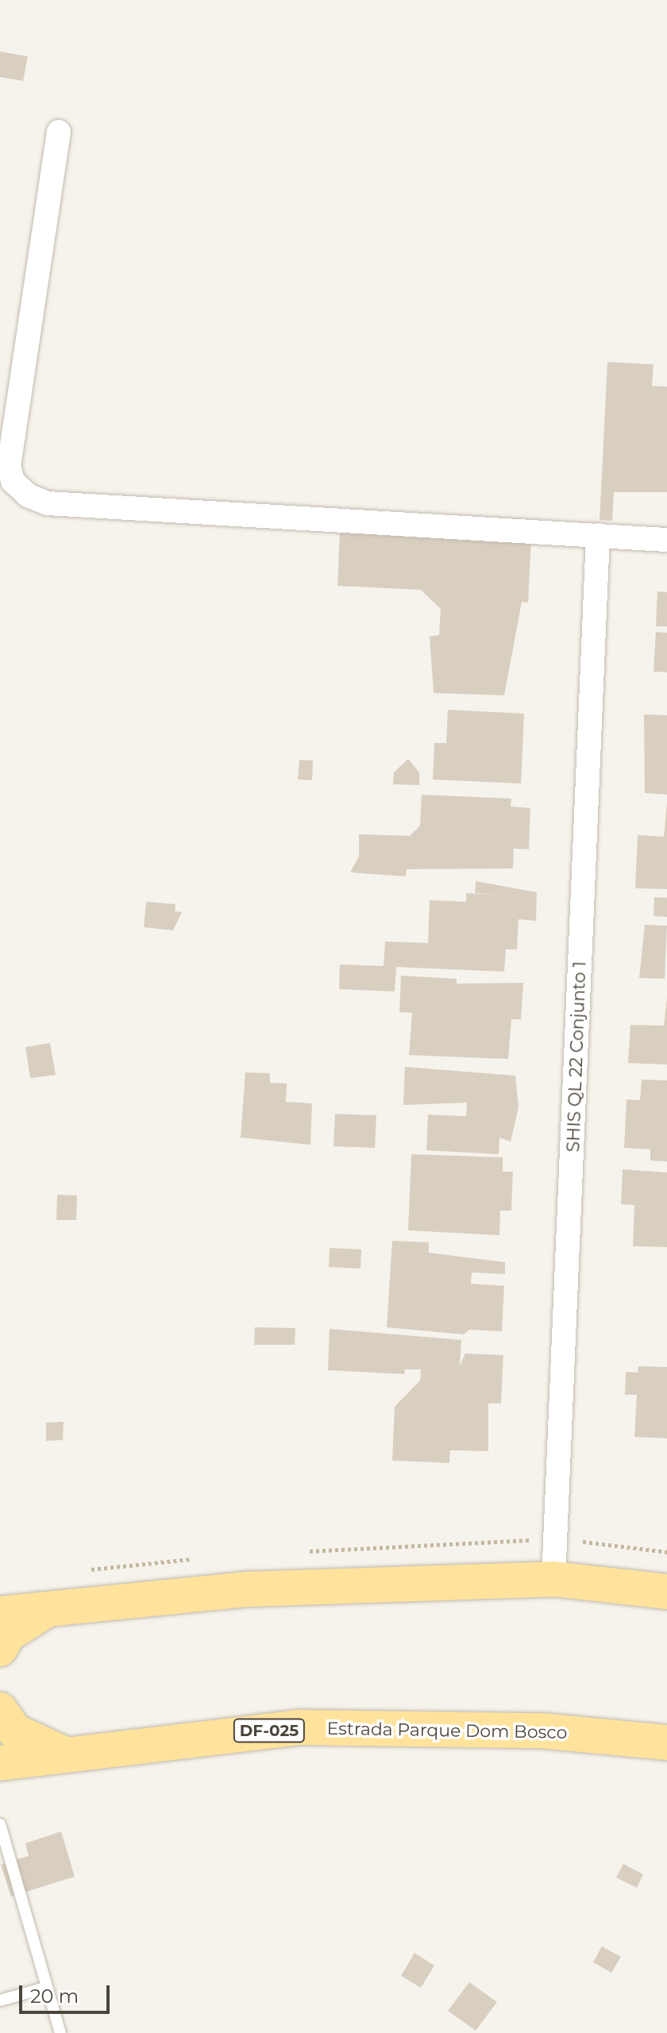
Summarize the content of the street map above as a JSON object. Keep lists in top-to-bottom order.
{
  "streets": {
    "main road": ["DF-025", "Estrada Parque Dom Bosco"],
    "street": ["SHIS QL 22 Conjunto 1"]
  },
  "scale_bar": "20 m"
}
